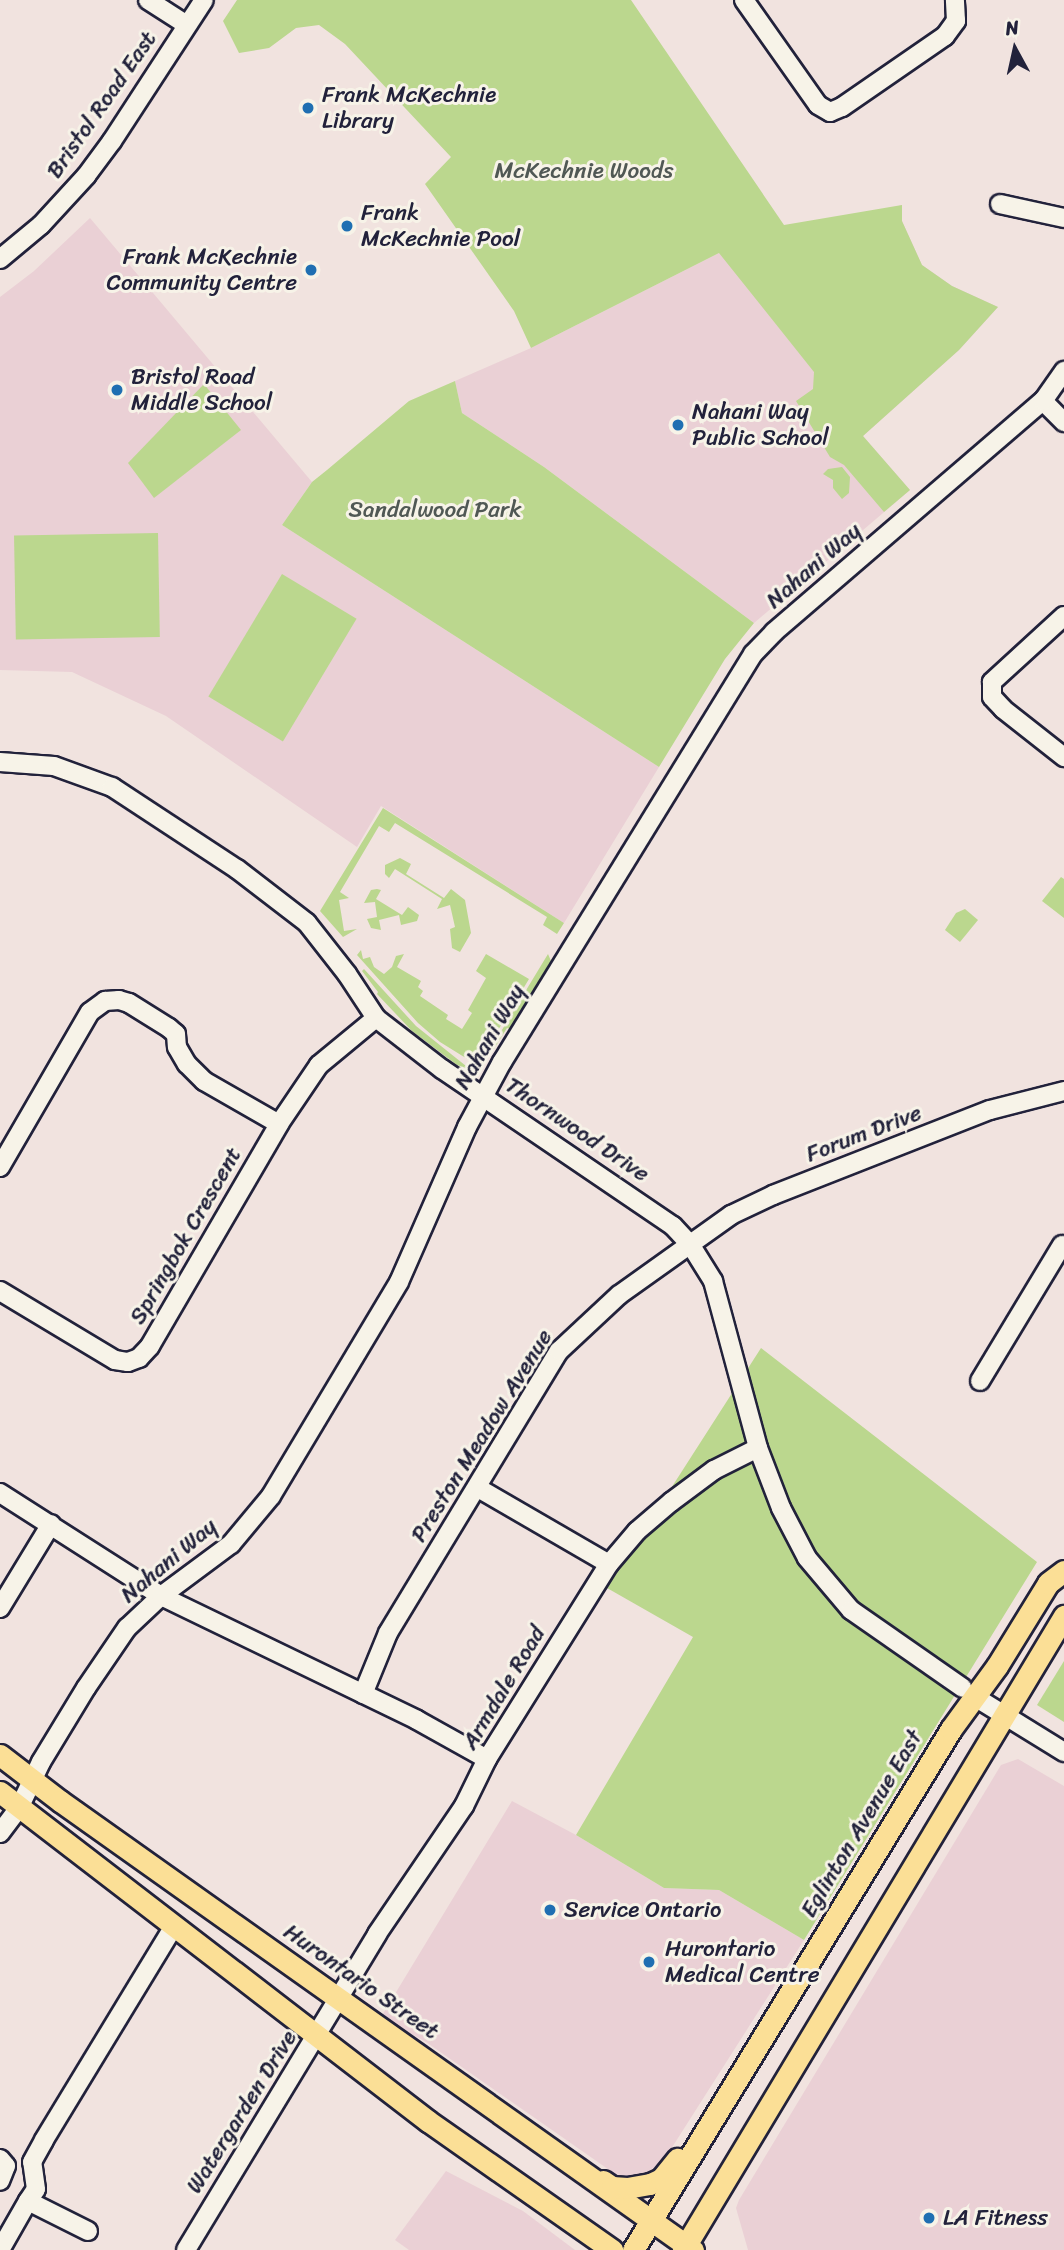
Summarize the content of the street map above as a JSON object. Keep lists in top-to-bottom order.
{
  "streets": {
    "main road": ["Eglinton Avenue East", "Hurontario Street"],
    "street": [
      "Bristol Road East",
      "Nahani Way",
      "Thornwood Drive",
      "Forum Drive",
      "Springbok Crescent",
      "Preston Meadow Avenue",
      "Armdale Road",
      "Watergarden Drive"
    ]
  },
  "crossings": [
    ["Nahani Way", "Thornwood Drive"],
    ["Nahani Way", "Hurontario Street"],
    ["Thornwood Drive", "Forum Drive"],
    ["Thornwood Drive", "Springbok Crescent"],
    ["Thornwood Drive", "Preston Meadow Avenue"],
    ["Thornwood Drive", "Armdale Road"],
    ["Thornwood Drive", "Eglinton Avenue East"],
    ["Forum Drive", "Preston Meadow Avenue"],
    ["Armdale Road", "Hurontario Street"],
    ["Armdale Road", "Watergarden Drive"],
    ["Eglinton Avenue East", "Hurontario Street"],
    ["Hurontario Street", "Watergarden Drive"]
  ],
  "parks": ["McKechnie Woods", "Sandalwood Park"],
  "places": [
    "Frank McKechnie Library",
    "Frank McKechnie Pool",
    "Frank McKechnie Community Centre",
    "Bristol Road Middle School",
    "Nahani Way Public School",
    "Service Ontario",
    "Hurontario Medical Centre",
    "LA Fitness"
  ],
  "north": "top"
}
